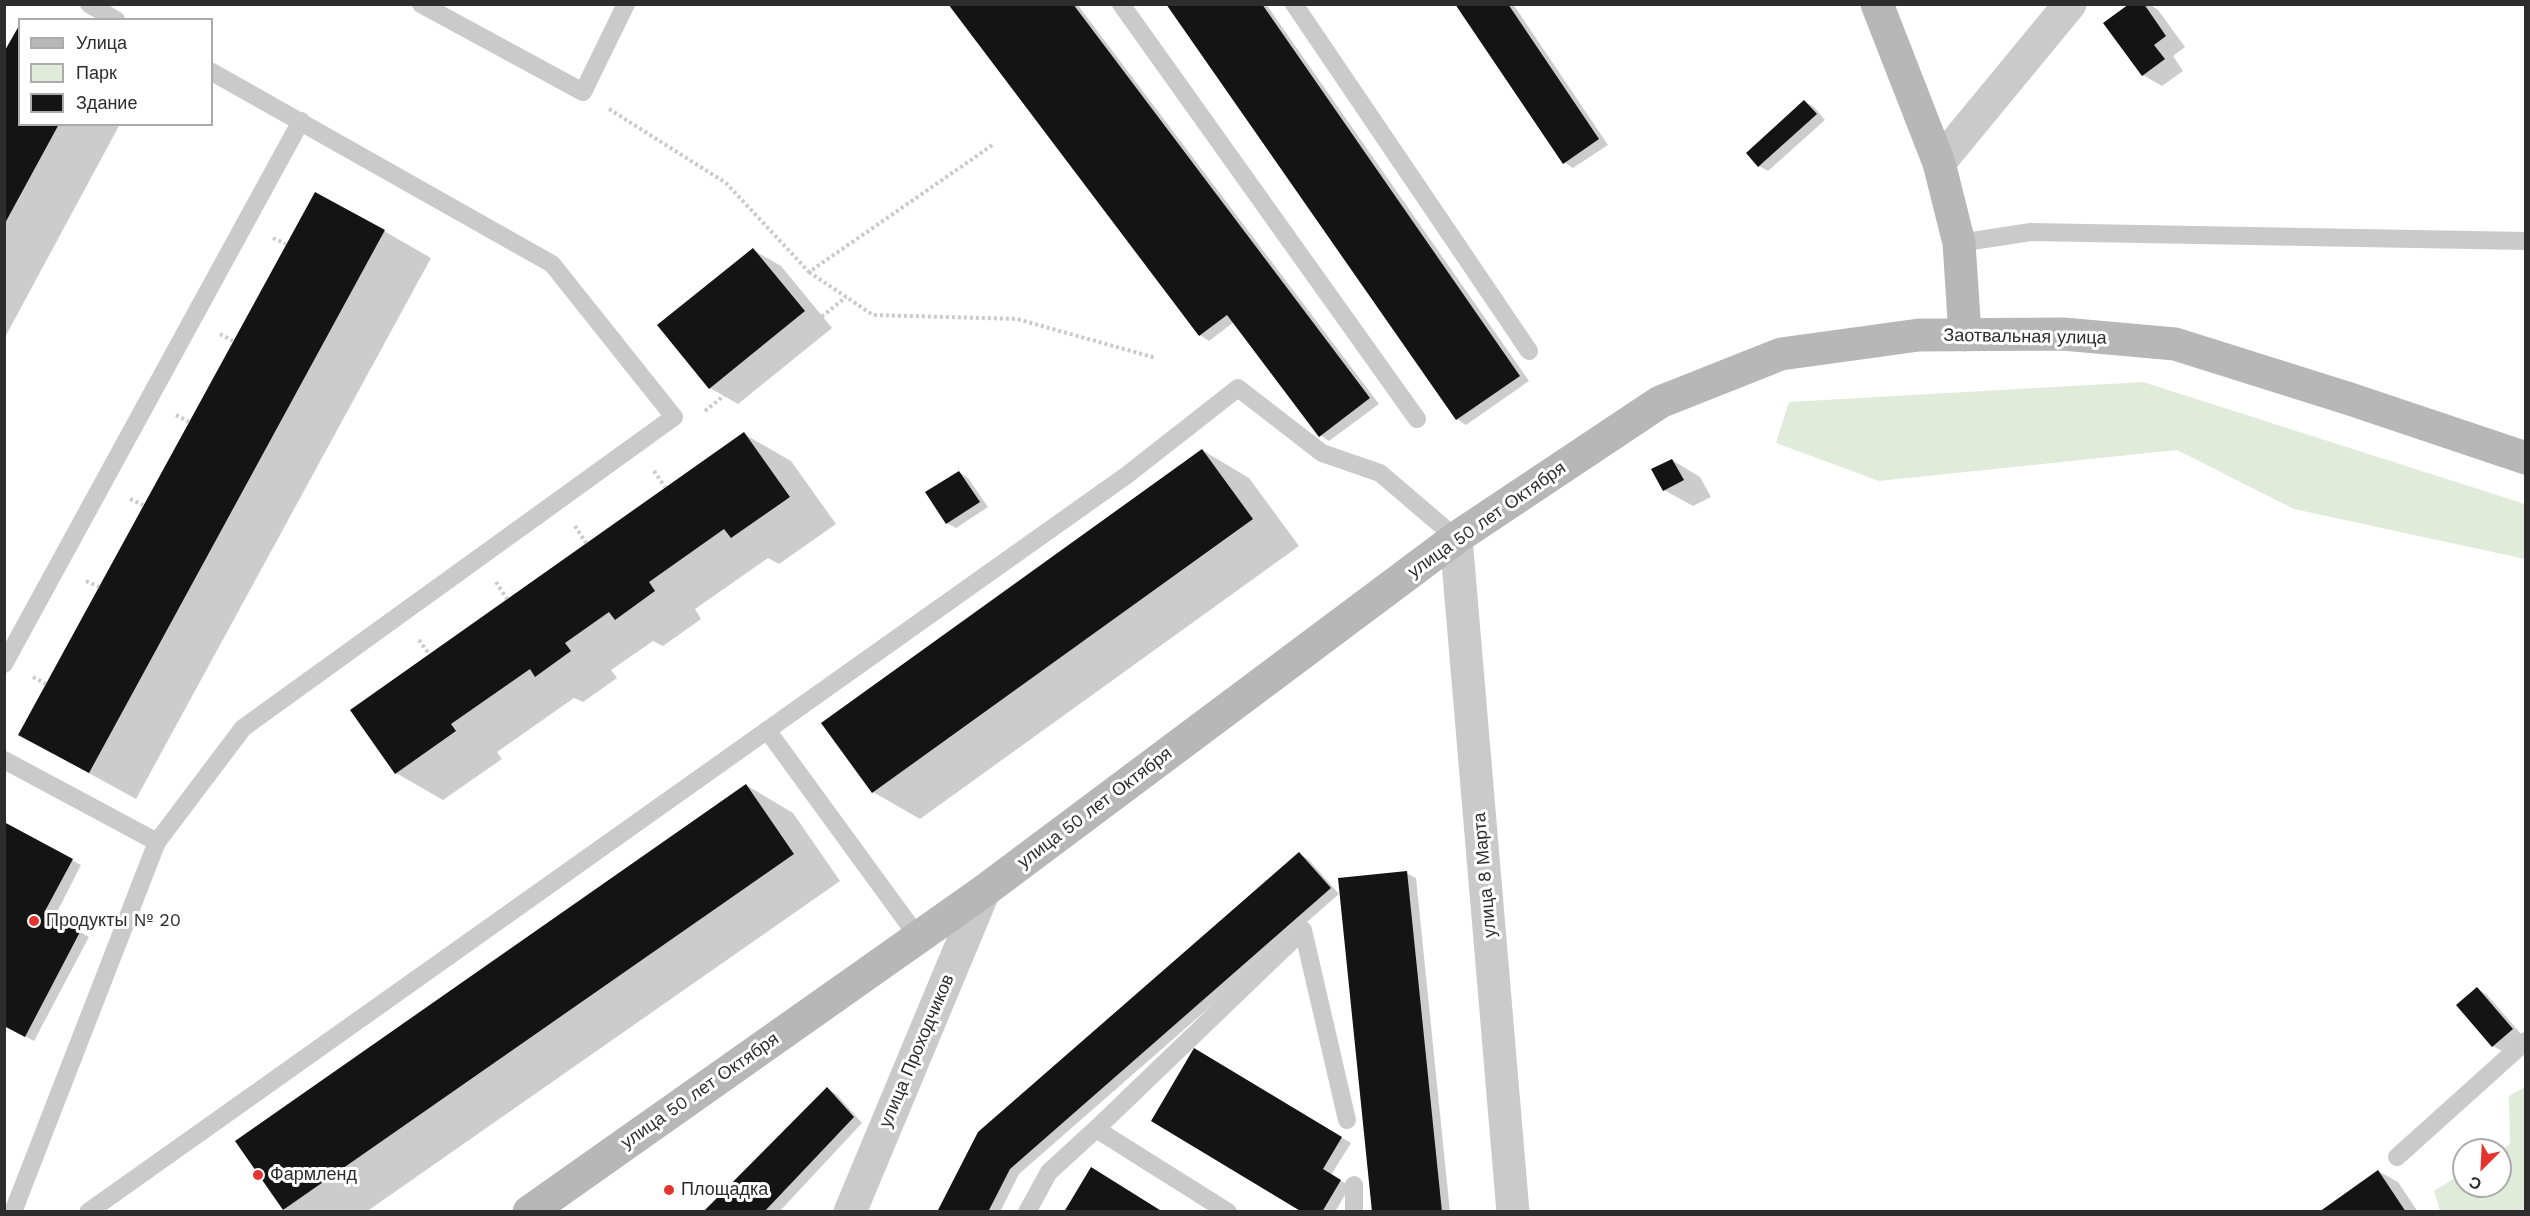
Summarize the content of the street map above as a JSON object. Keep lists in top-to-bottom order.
{
  "streets": {
    "main road": ["Заотвальная улица", "улица 50 лет Октября"],
    "street": ["улица 8 Марта", "улица Проходчиков"]
  },
  "crossings": [
    ["Заотвальная улица", "улица 50 лет Октября"],
    ["улица 50 лет Октября", "улица 8 Марта"],
    ["улица 50 лет Октября", "улица Проходчиков"]
  ],
  "places": ["Продукты № 20", "Фармленд", "Площадка"],
  "legend": ["Улица", "Парк", "Здание"],
  "north": "bottom left"
}
